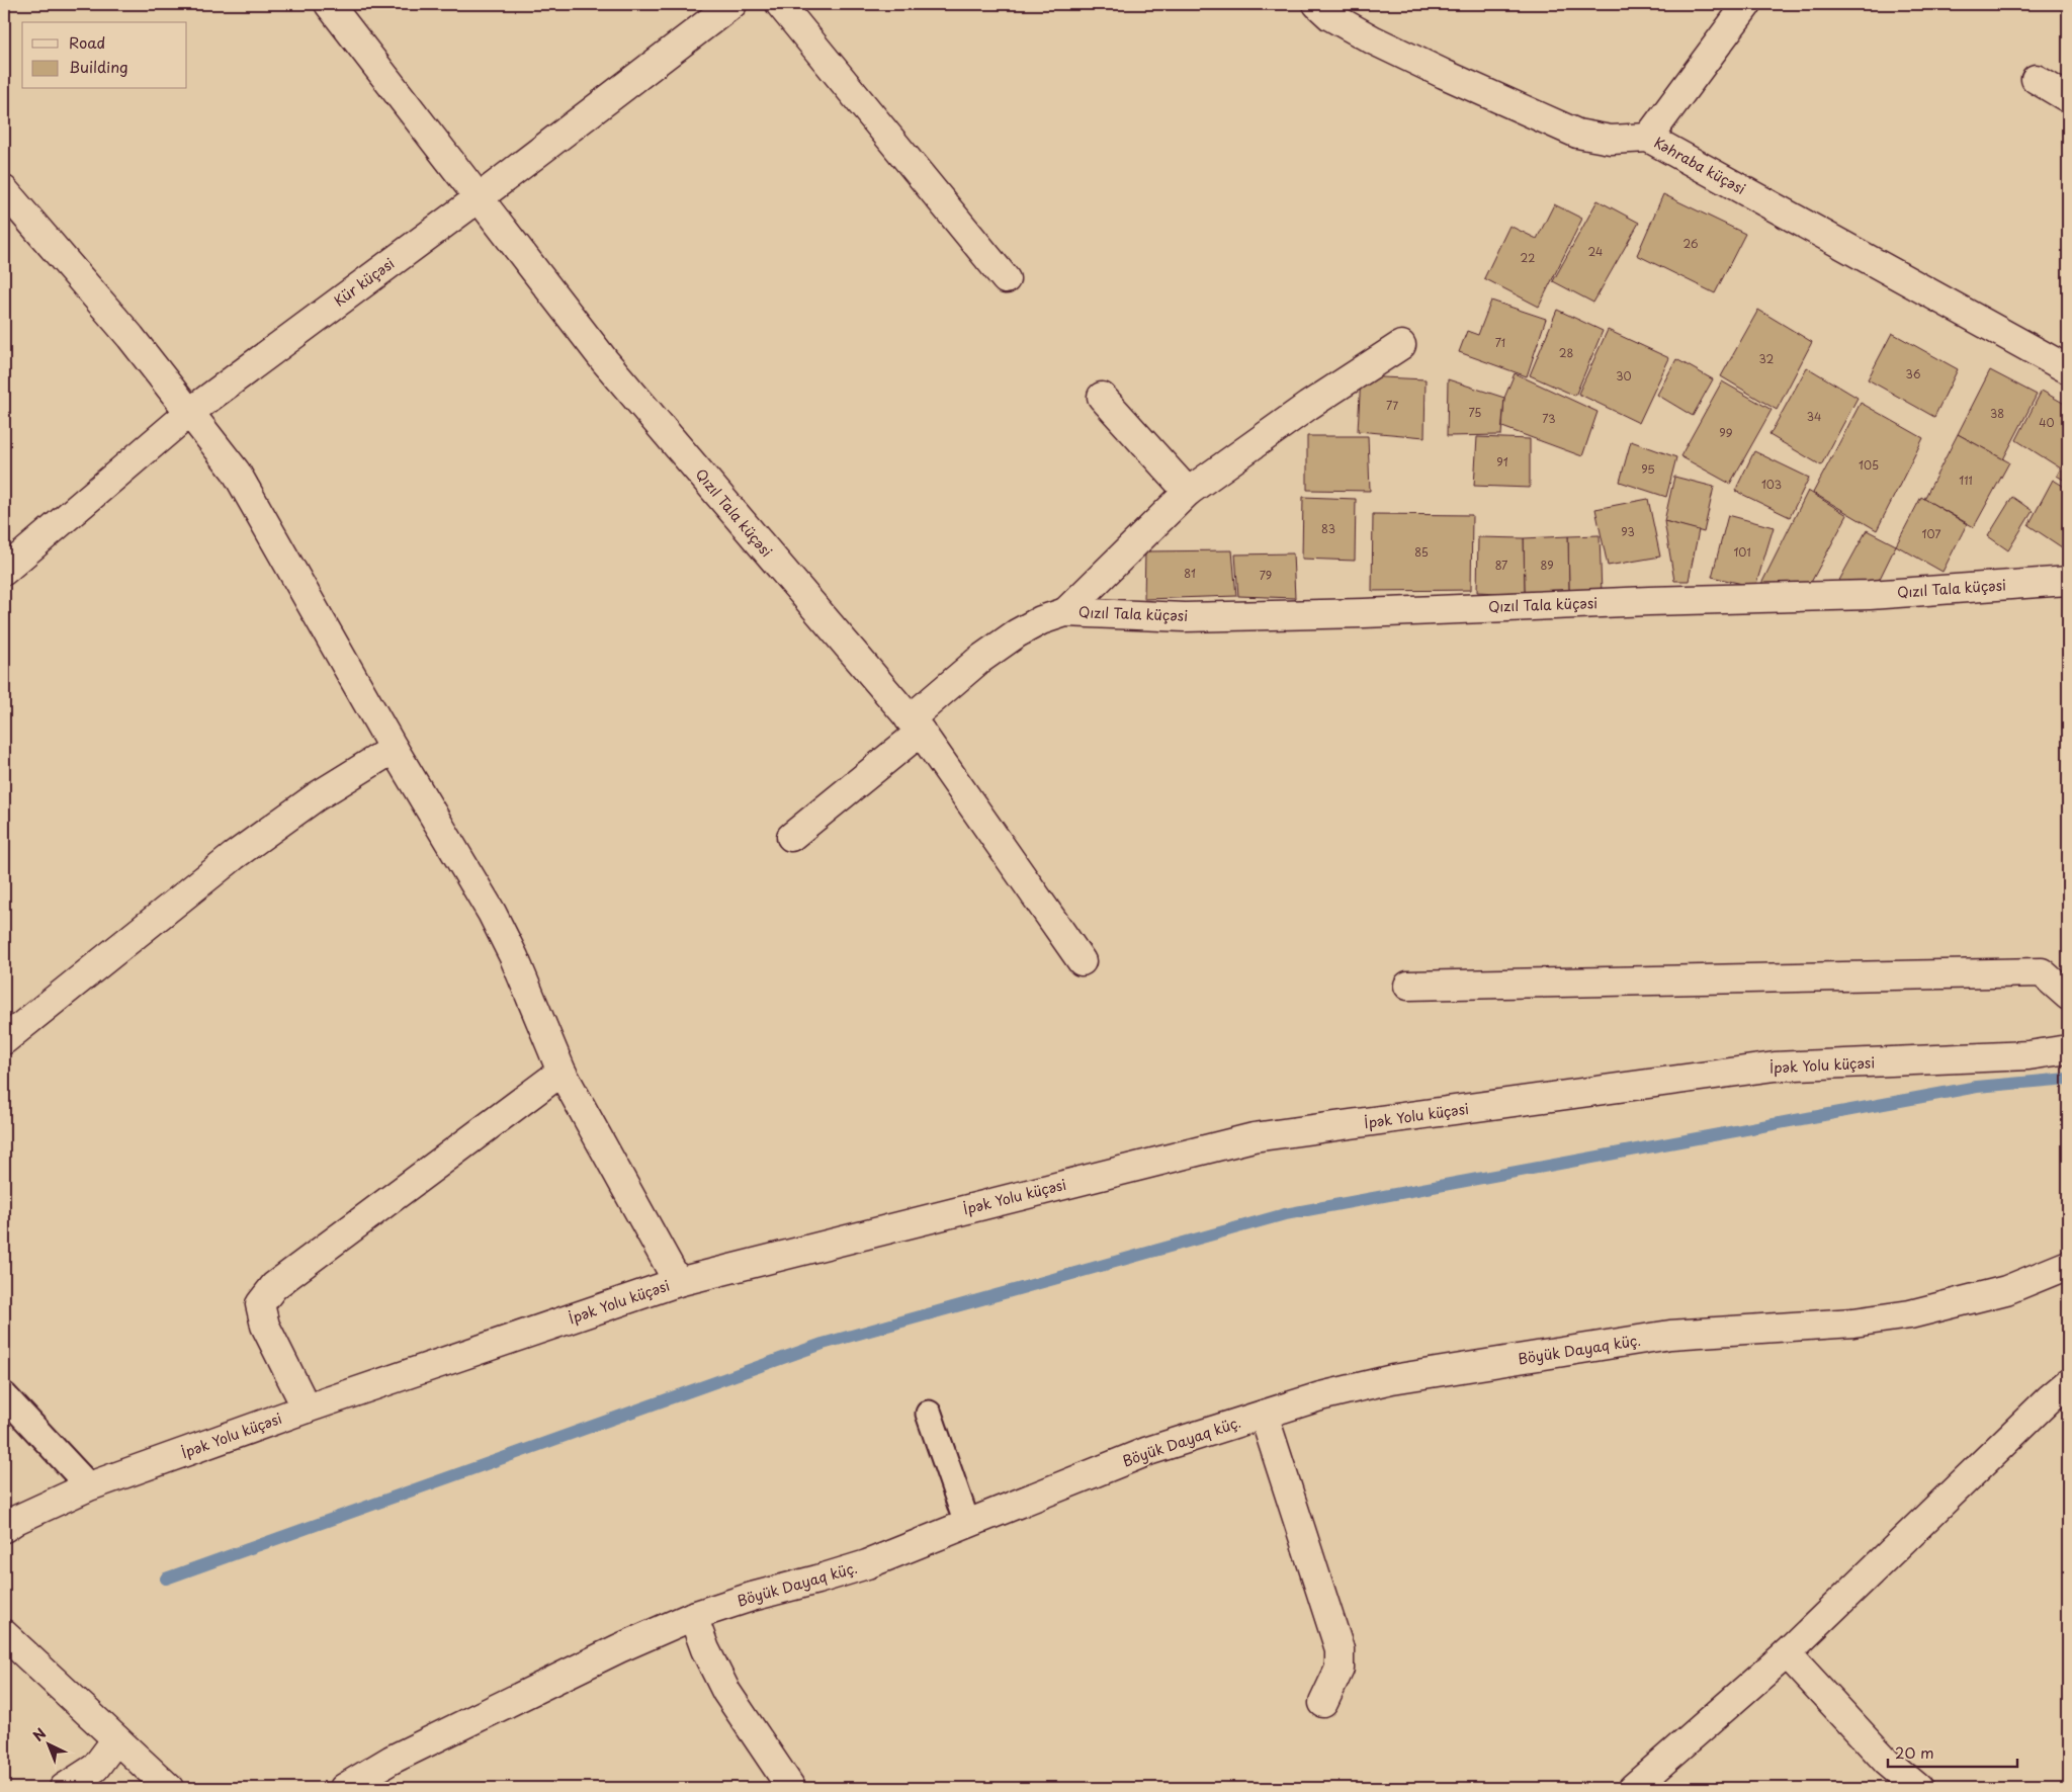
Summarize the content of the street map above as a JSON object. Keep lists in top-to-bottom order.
{
  "streets": {
    "street": [
      "Kəhraba küçəsi",
      "Kür küçəsi",
      "Qızıl Tala küçəsi",
      "İpək Yolu küçəsi",
      "Böyük Dayaq küç."
    ]
  },
  "crossings": [
    ["Kür küçəsi", "Qızıl Tala küçəsi"]
  ],
  "house_numbers": [
    "26",
    "24",
    "22",
    "71",
    "28",
    "32",
    "36",
    "30",
    "77",
    "75",
    "38",
    "34",
    "73",
    "40",
    "99",
    "91",
    "105",
    "95",
    "111",
    "103",
    "83",
    "93",
    "107",
    "85",
    "101",
    "87",
    "89",
    "81",
    "79"
  ],
  "legend": ["Road", "Building"],
  "scale_bar": "20 m",
  "north": "top left"
}
